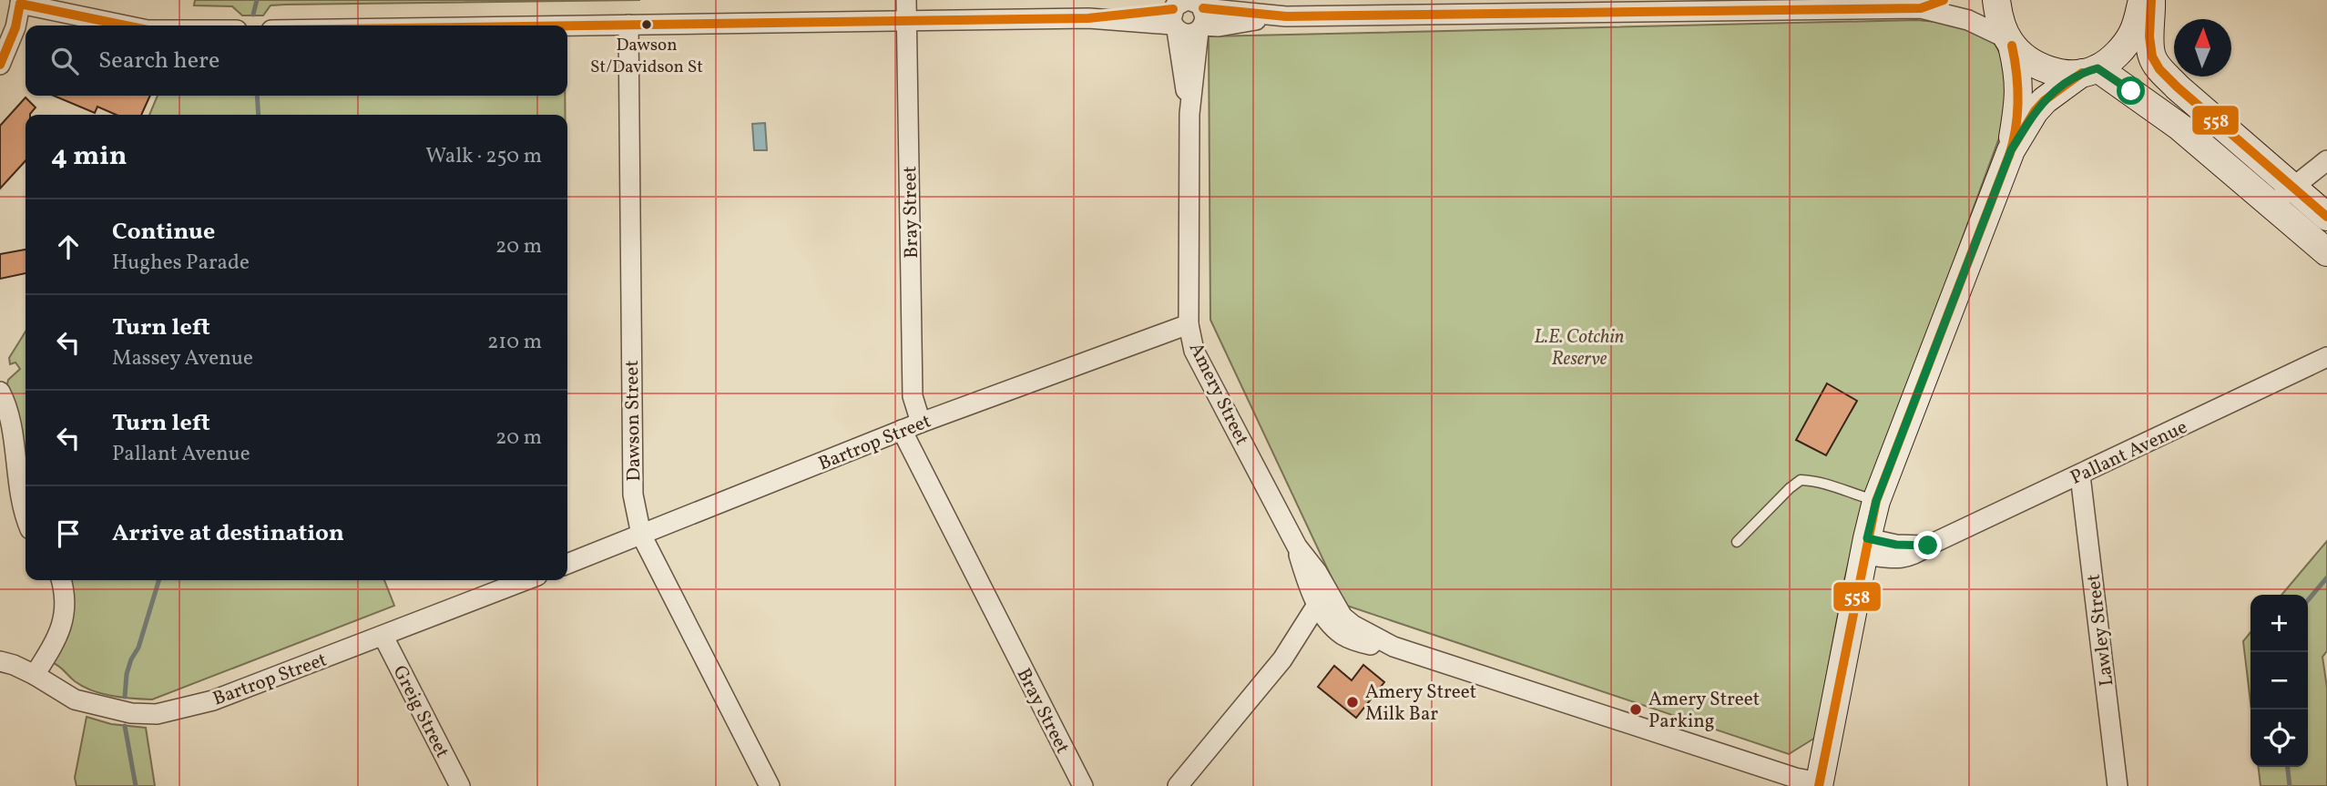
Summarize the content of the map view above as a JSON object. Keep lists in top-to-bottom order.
{
  "streets": {
    "street": [
      "Bray Street",
      "Amery Street",
      "Dawson Street",
      "Bartrop Street",
      "Pallant Avenue",
      "Lawley Street",
      "Greig Street"
    ]
  },
  "crossings": [
    ["Bray Street", "Bartrop Street"],
    ["Amery Street", "Bartrop Street"],
    ["Dawson Street", "Bartrop Street"],
    ["Bartrop Street", "Greig Street"],
    ["Pallant Avenue", "Lawley Street"]
  ],
  "parks": ["L.E. Cotchin Reserve"],
  "places": ["Dawson St/Davidson St", "Amery Street Milk Bar", "Amery Street Parking"],
  "lines": ["transit line 558"],
  "north": "top",
  "page": {
    "search": "Search here",
    "heading": ["4 min", "Walk · 250 m"],
    "list": [
      ["Continue", "Hughes Parade", "20 m"],
      ["Turn left", "Massey Avenue", "210 m"],
      ["Turn left", "Pallant Avenue", "20 m"],
      "Arrive at destination"
    ],
    "map_buttons": ["+", "−"]
  }
}
